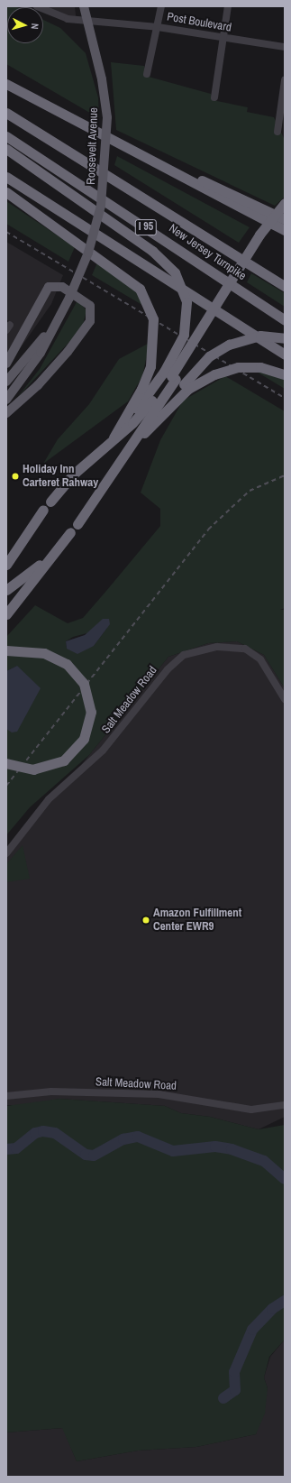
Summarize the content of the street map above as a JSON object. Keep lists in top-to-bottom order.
{
  "streets": {
    "highway": ["I 95", "New Jersey Turnpike"],
    "main road": ["Roosevelt Avenue"],
    "street": ["Post Boulevard", "Salt Meadow Road"]
  },
  "crossings": [
    ["Post Boulevard", "Roosevelt Avenue"]
  ],
  "places": ["Holiday Inn Carteret Rahway", "Amazon Fulfillment Center EWR9"],
  "north": "right"
}
